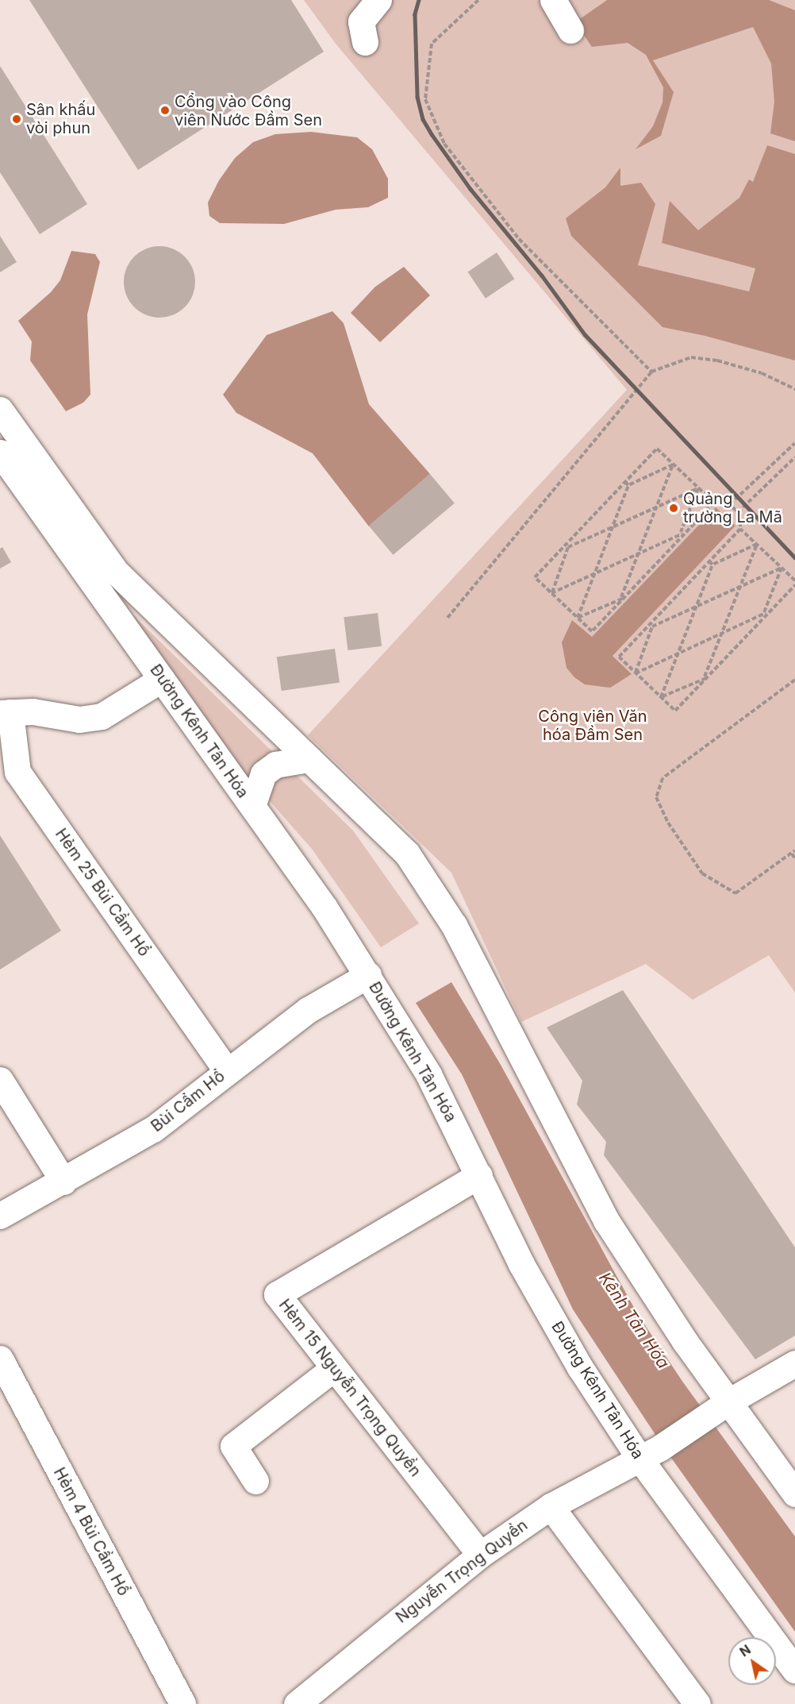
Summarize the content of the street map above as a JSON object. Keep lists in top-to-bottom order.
{
  "streets": {
    "street": [
      "Đường Kênh Tân Hóa",
      "Hẻm 25 Bùi Cầm Hổ",
      "Bùi Cẩm Hổ",
      "Hẻm 15 Nguyễn Trọng Quyền",
      "Hẻm 4 Bùi Cầm Hổ",
      "Nguyễn Trọng Quyền"
    ]
  },
  "crossings": [
    ["Đường Kênh Tân Hóa", "Bùi Cẩm Hổ"],
    ["Đường Kênh Tân Hóa", "Hẻm 15 Nguyễn Trọng Quyền"],
    ["Đường Kênh Tân Hóa", "Nguyễn Trọng Quyền"],
    ["Hẻm 25 Bùi Cầm Hổ", "Bùi Cẩm Hổ"],
    ["Hẻm 15 Nguyễn Trọng Quyền", "Nguyễn Trọng Quyền"]
  ],
  "water": ["Kênh Tân Hóa"],
  "parks": ["Công viên Văn hóa Đầm Sen"],
  "places": ["Cổng vào Công viên Nước Đầm Sen", "Sân khấu vòi phun", "Quảng trường La Mã"],
  "north": "top left"
}
